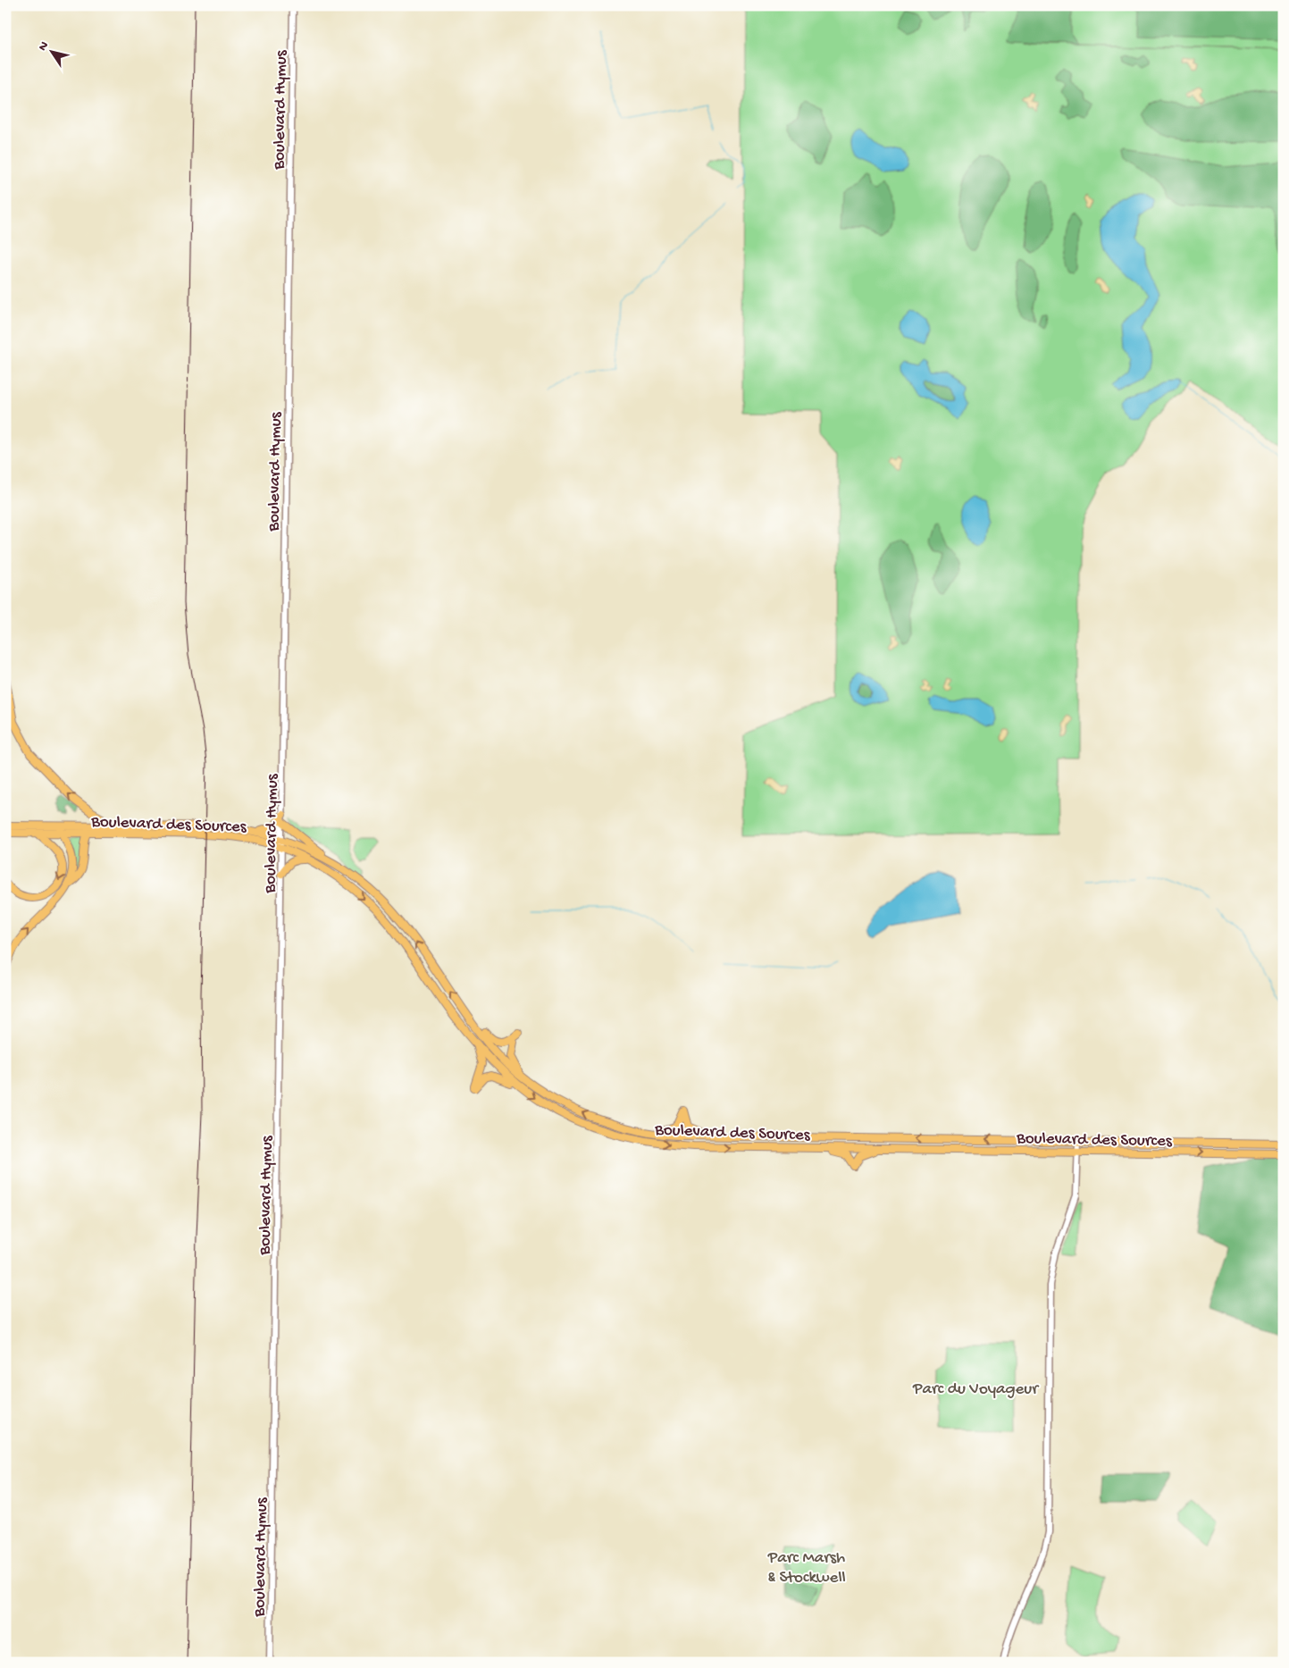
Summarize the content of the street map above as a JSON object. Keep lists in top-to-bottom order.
{
  "streets": {
    "main road": ["Boulevard des Sources"],
    "street": ["Boulevard Hymus"]
  },
  "crossings": [
    ["Boulevard Hymus", "Boulevard des Sources"]
  ],
  "parks": ["Parc du Voyageur", "Parc Marsh & Stockwell"],
  "north": "top left"
}
